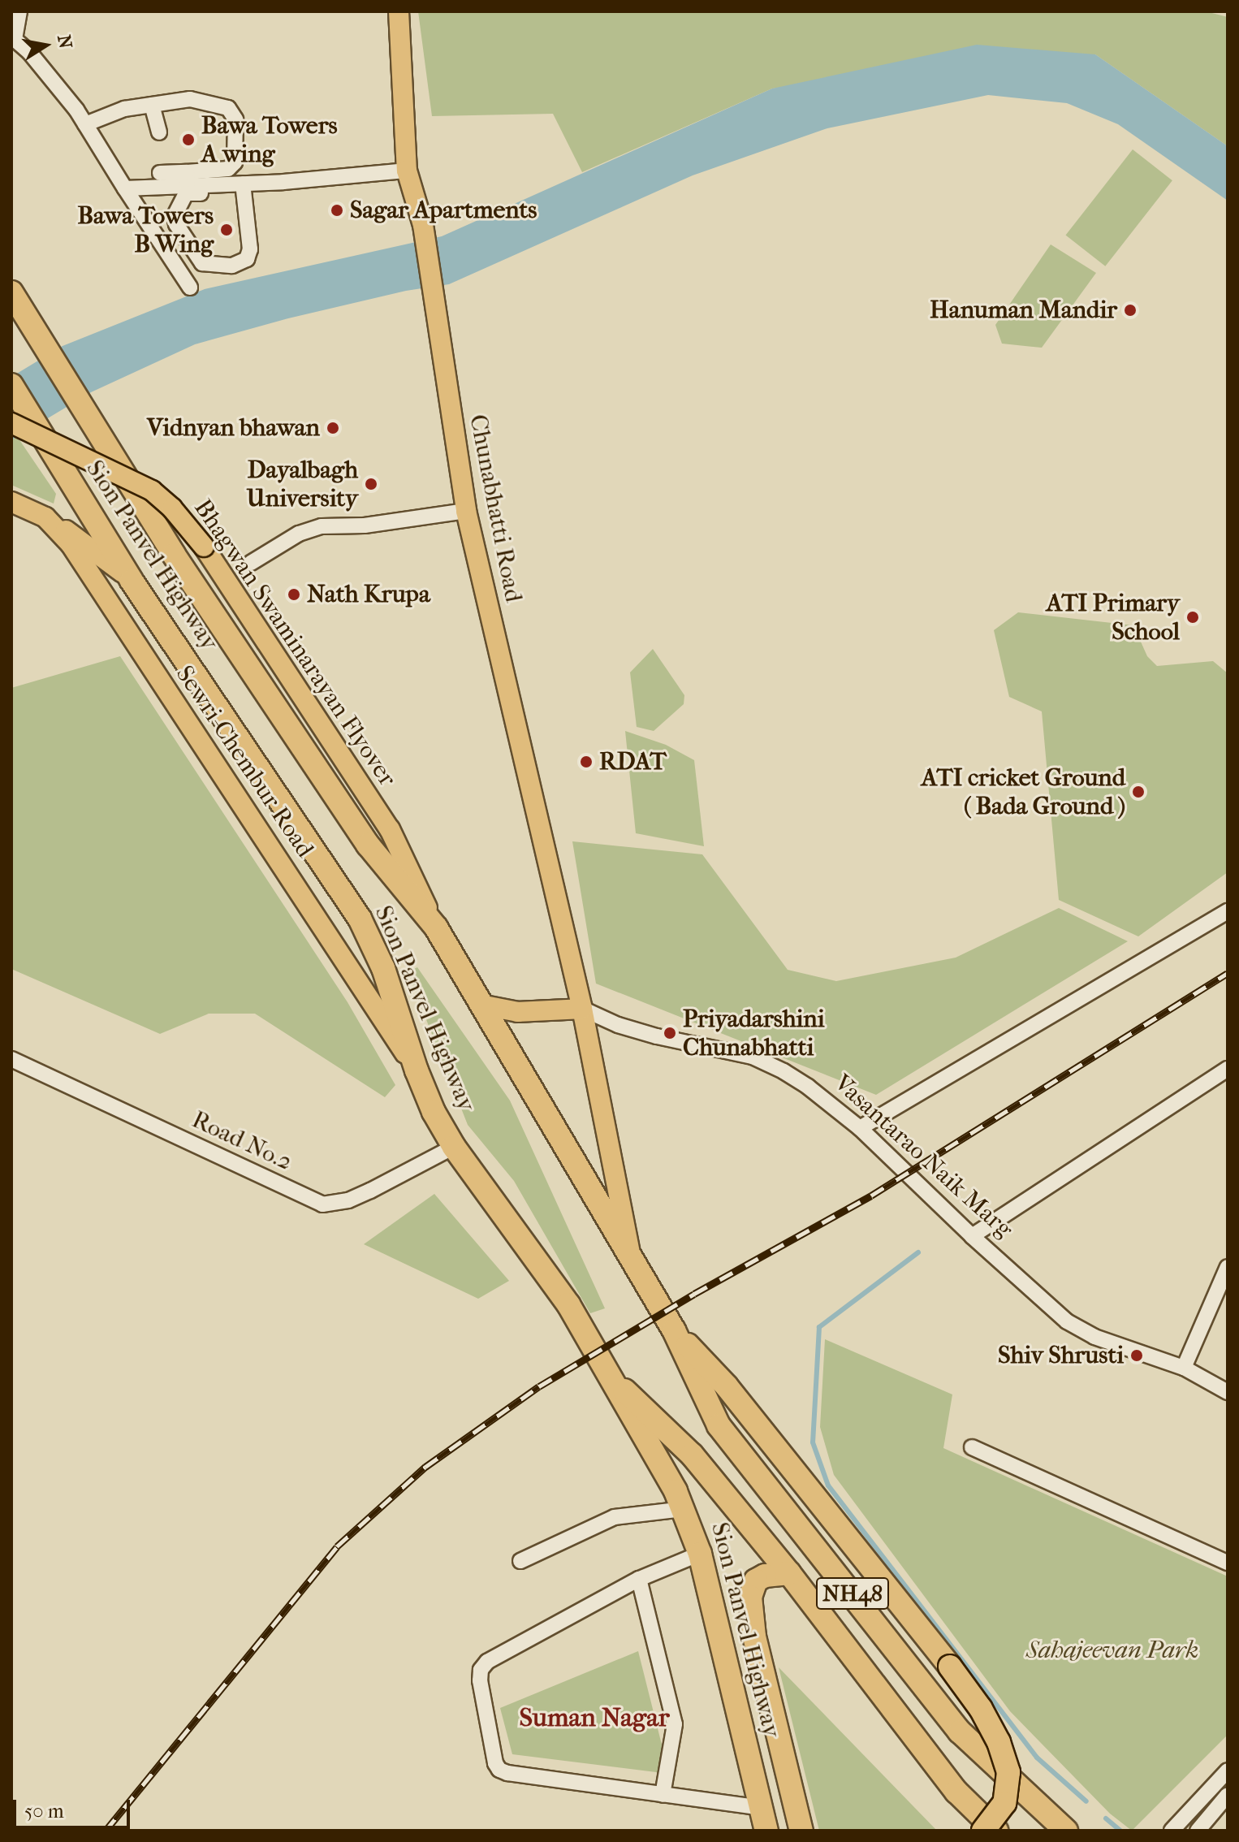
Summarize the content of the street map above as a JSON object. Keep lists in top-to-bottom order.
{
  "streets": {
    "highway": ["Sion Panvel Highway", "NH48"],
    "main road": [
      "Chunabhatti Road",
      "Bhagwan Swaminarayan Flyover",
      "Sewri-Chembur Road",
      "Vasantarao Naik Marg"
    ],
    "street": ["Road No.2"]
  },
  "crossings": [
    ["Chunabhatti Road", "Sion Panvel Highway"],
    ["Chunabhatti Road", "Vasantarao Naik Marg"],
    ["Sion Panvel Highway", "Bhagwan Swaminarayan Flyover"],
    ["Sion Panvel Highway", "Sewri-Chembur Road"],
    ["Sion Panvel Highway", "Road No.2"],
    ["Sion Panvel Highway", "Vasantarao Naik Marg"],
    ["Sion Panvel Highway", "NH48"]
  ],
  "districts": ["Suman Nagar"],
  "parks": ["Sahajeevan Park"],
  "places": [
    "Bawa Towers A wing",
    "Sagar Apartments",
    "Bawa Towers B Wing",
    "Hanuman Mandir",
    "Vidnyan bhawan",
    "Dayalbagh University",
    "Nath Krupa",
    "ATI Primary School",
    "RDAT",
    "ATI cricket Ground ( Bada Ground )",
    "Priyadarshini Chunabhatti",
    "Shiv Shrusti"
  ],
  "scale_bar": "50 m",
  "north": "right"
}
